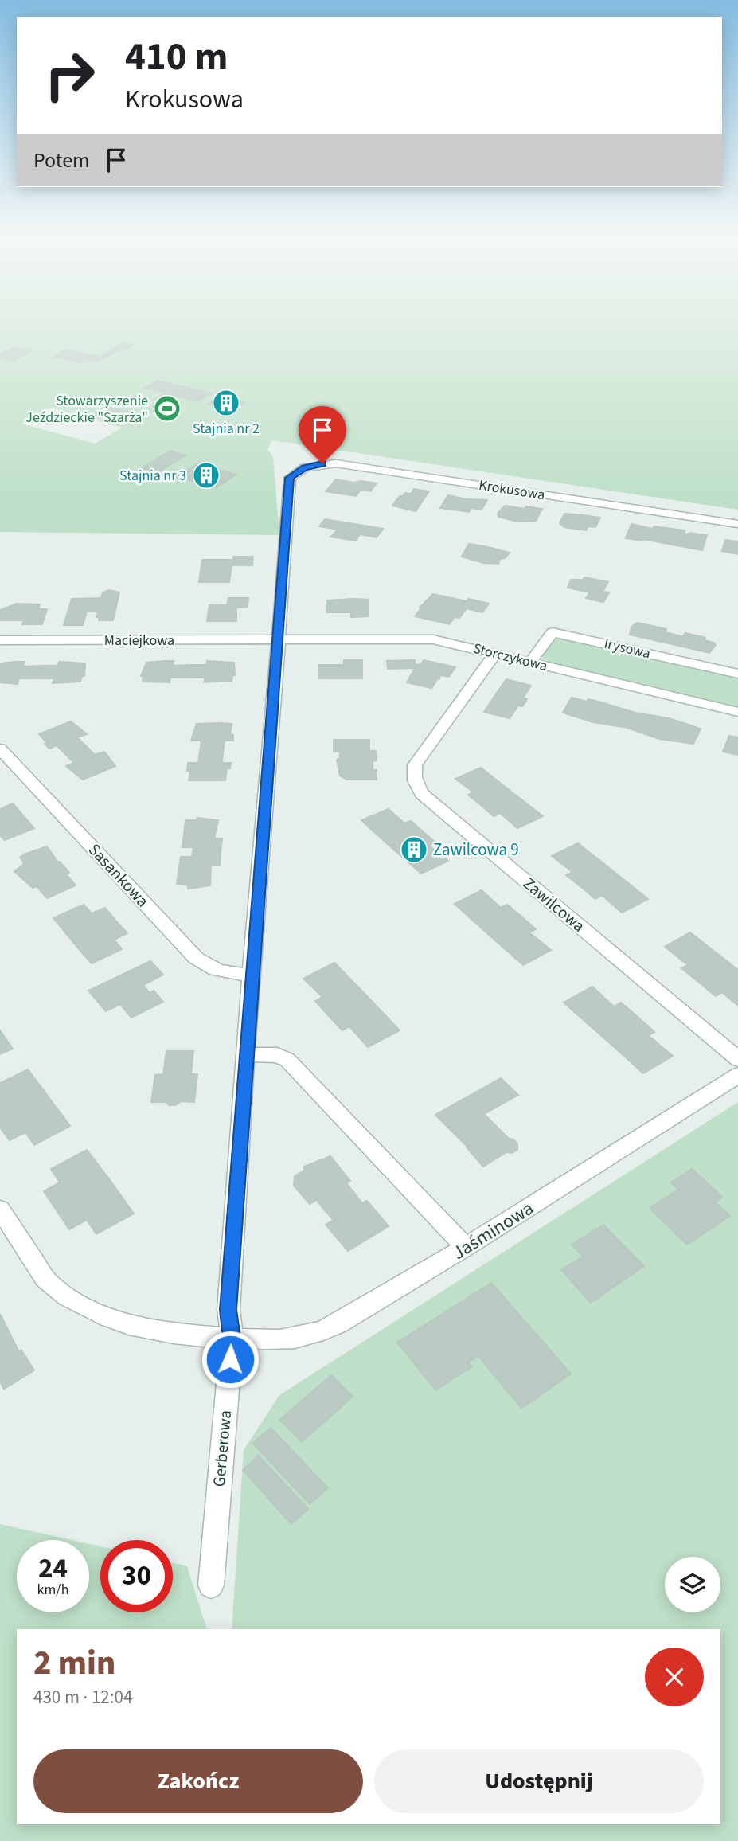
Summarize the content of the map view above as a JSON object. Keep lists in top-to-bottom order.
{
  "streets": {
    "street": [
      "Krokusowa",
      "Maciejkowa",
      "Irysowa",
      "Storczykowa",
      "Sasankowa",
      "Zawilcowa",
      "Jaśminowa",
      "Gerberowa"
    ]
  },
  "crossings": [
    ["Krokusowa", "Gerberowa"],
    ["Maciejkowa", "Storczykowa"],
    ["Maciejkowa", "Gerberowa"],
    ["Irysowa", "Storczykowa"],
    ["Storczykowa", "Zawilcowa"],
    ["Storczykowa", "Gerberowa"],
    ["Sasankowa", "Gerberowa"],
    ["Jaśminowa", "Gerberowa"]
  ],
  "places": {
    "building": ["Stajnia nr 2", "Stajnia nr 3", "Zawilcowa 9"],
    "sports": ["Stowarzyszenie Jeździeckie \"Szarża\""]
  },
  "page": {
    "turn": ["410 m", "Krokusowa"],
    "then": "Potem",
    "speed": "24 km/h",
    "limit": "30",
    "heading": ["2 min", "430 m · 12:04"],
    "buttons": ["Zakończ", "Udostępnij"]
  }
}
